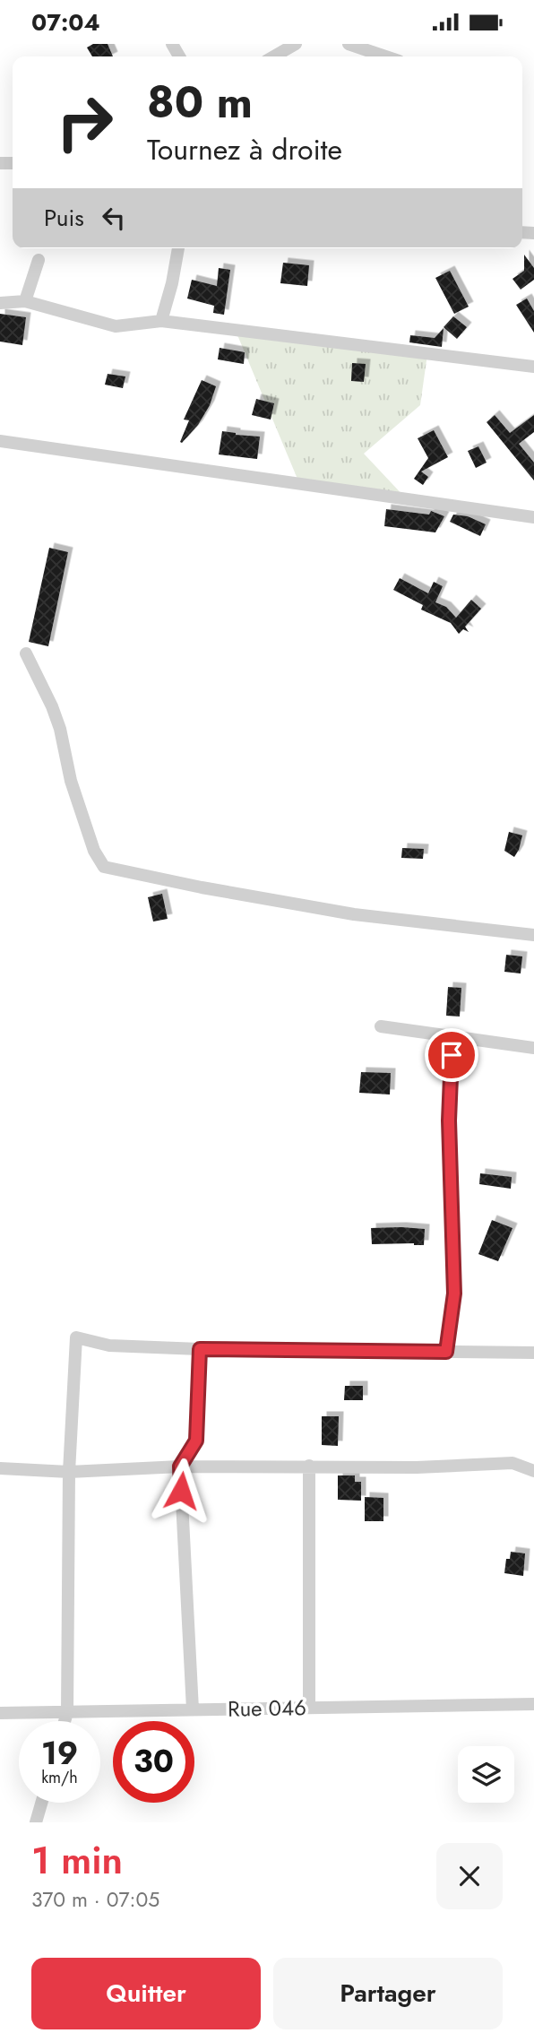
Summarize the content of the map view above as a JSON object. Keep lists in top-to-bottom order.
{
  "streets": {
    "street": ["Rue 046"]
  },
  "page": {
    "status": "07:04",
    "turn": ["80 m", "Tournez à droite"],
    "then": "Puis",
    "speed": "19 km/h",
    "limit": "30",
    "heading": ["1 min", "370 m · 07:05"],
    "buttons": ["Quitter", "Partager"]
  }
}
